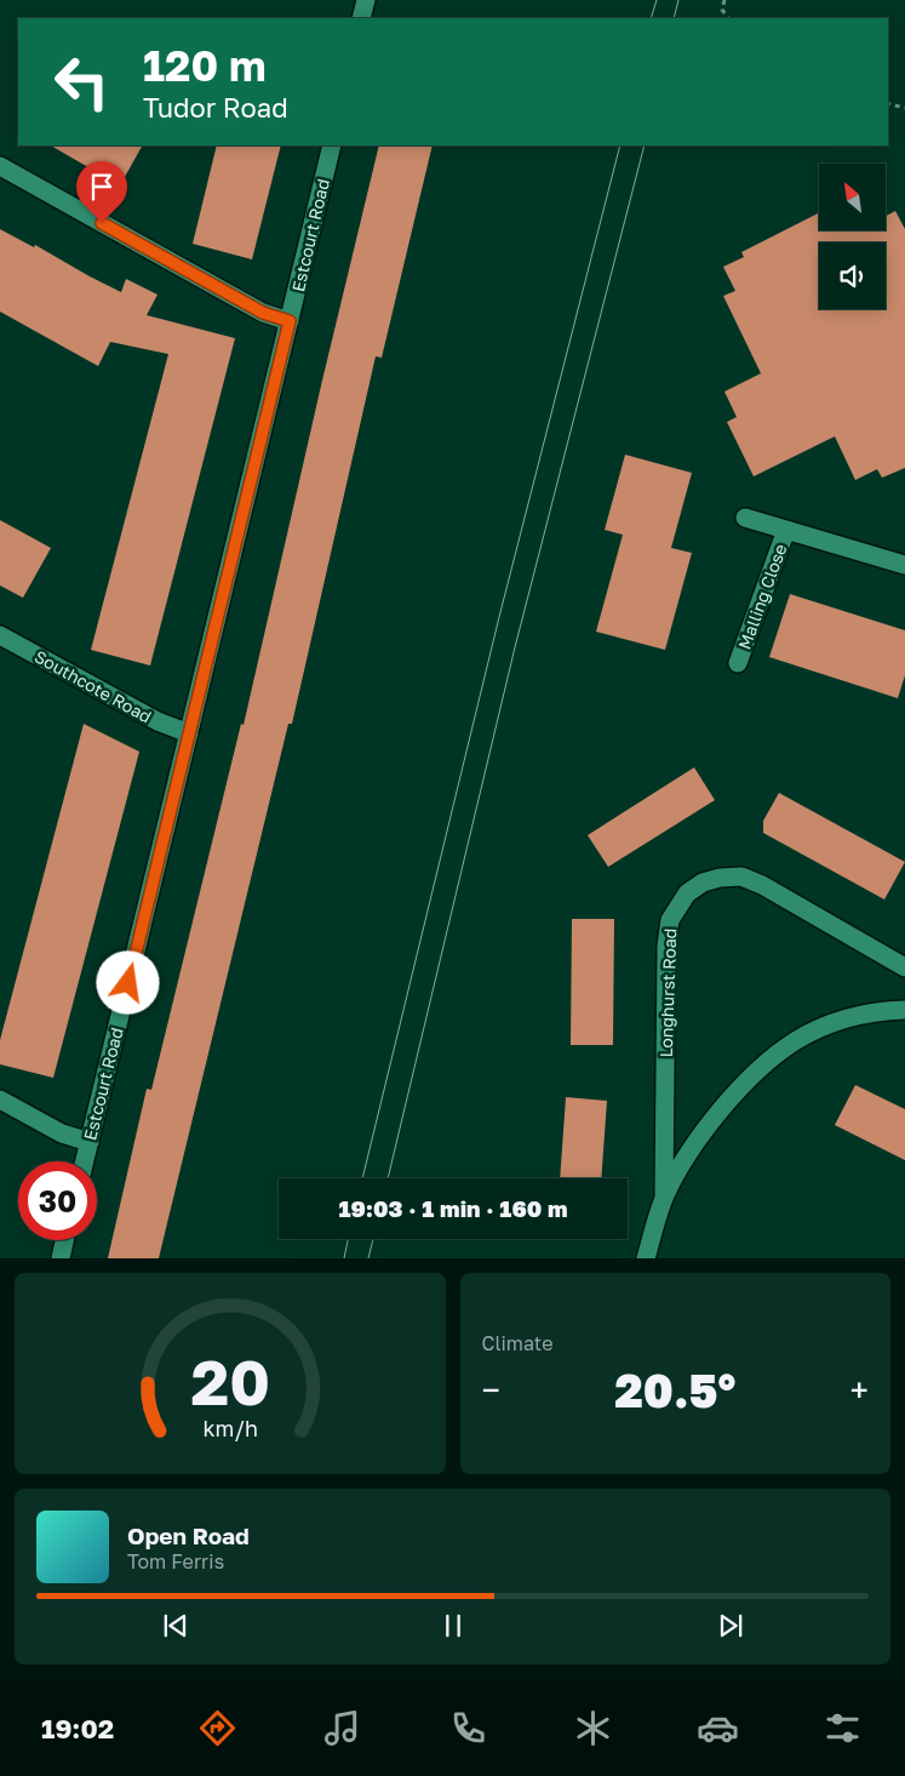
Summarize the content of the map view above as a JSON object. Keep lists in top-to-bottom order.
{
  "streets": {
    "street": [
      "Estcourt Road",
      "Malling Close",
      "Southcote Road",
      "Longhurst Road"
    ]
  },
  "crossings": [
    ["Estcourt Road", "Southcote Road"]
  ],
  "north": "top left",
  "page": {
    "turn": ["120 m", "Tudor Road"],
    "limit": "30",
    "trip": "19:03 · 1 min · 160 m",
    "tile": "Climate",
    "heat": ["−", "20.5°", "+"],
    "song": ["Open Road", "Tom Ferris"],
    "tabs": "19:02",
    "gauge": ["20", "km/h"]
  }
}
